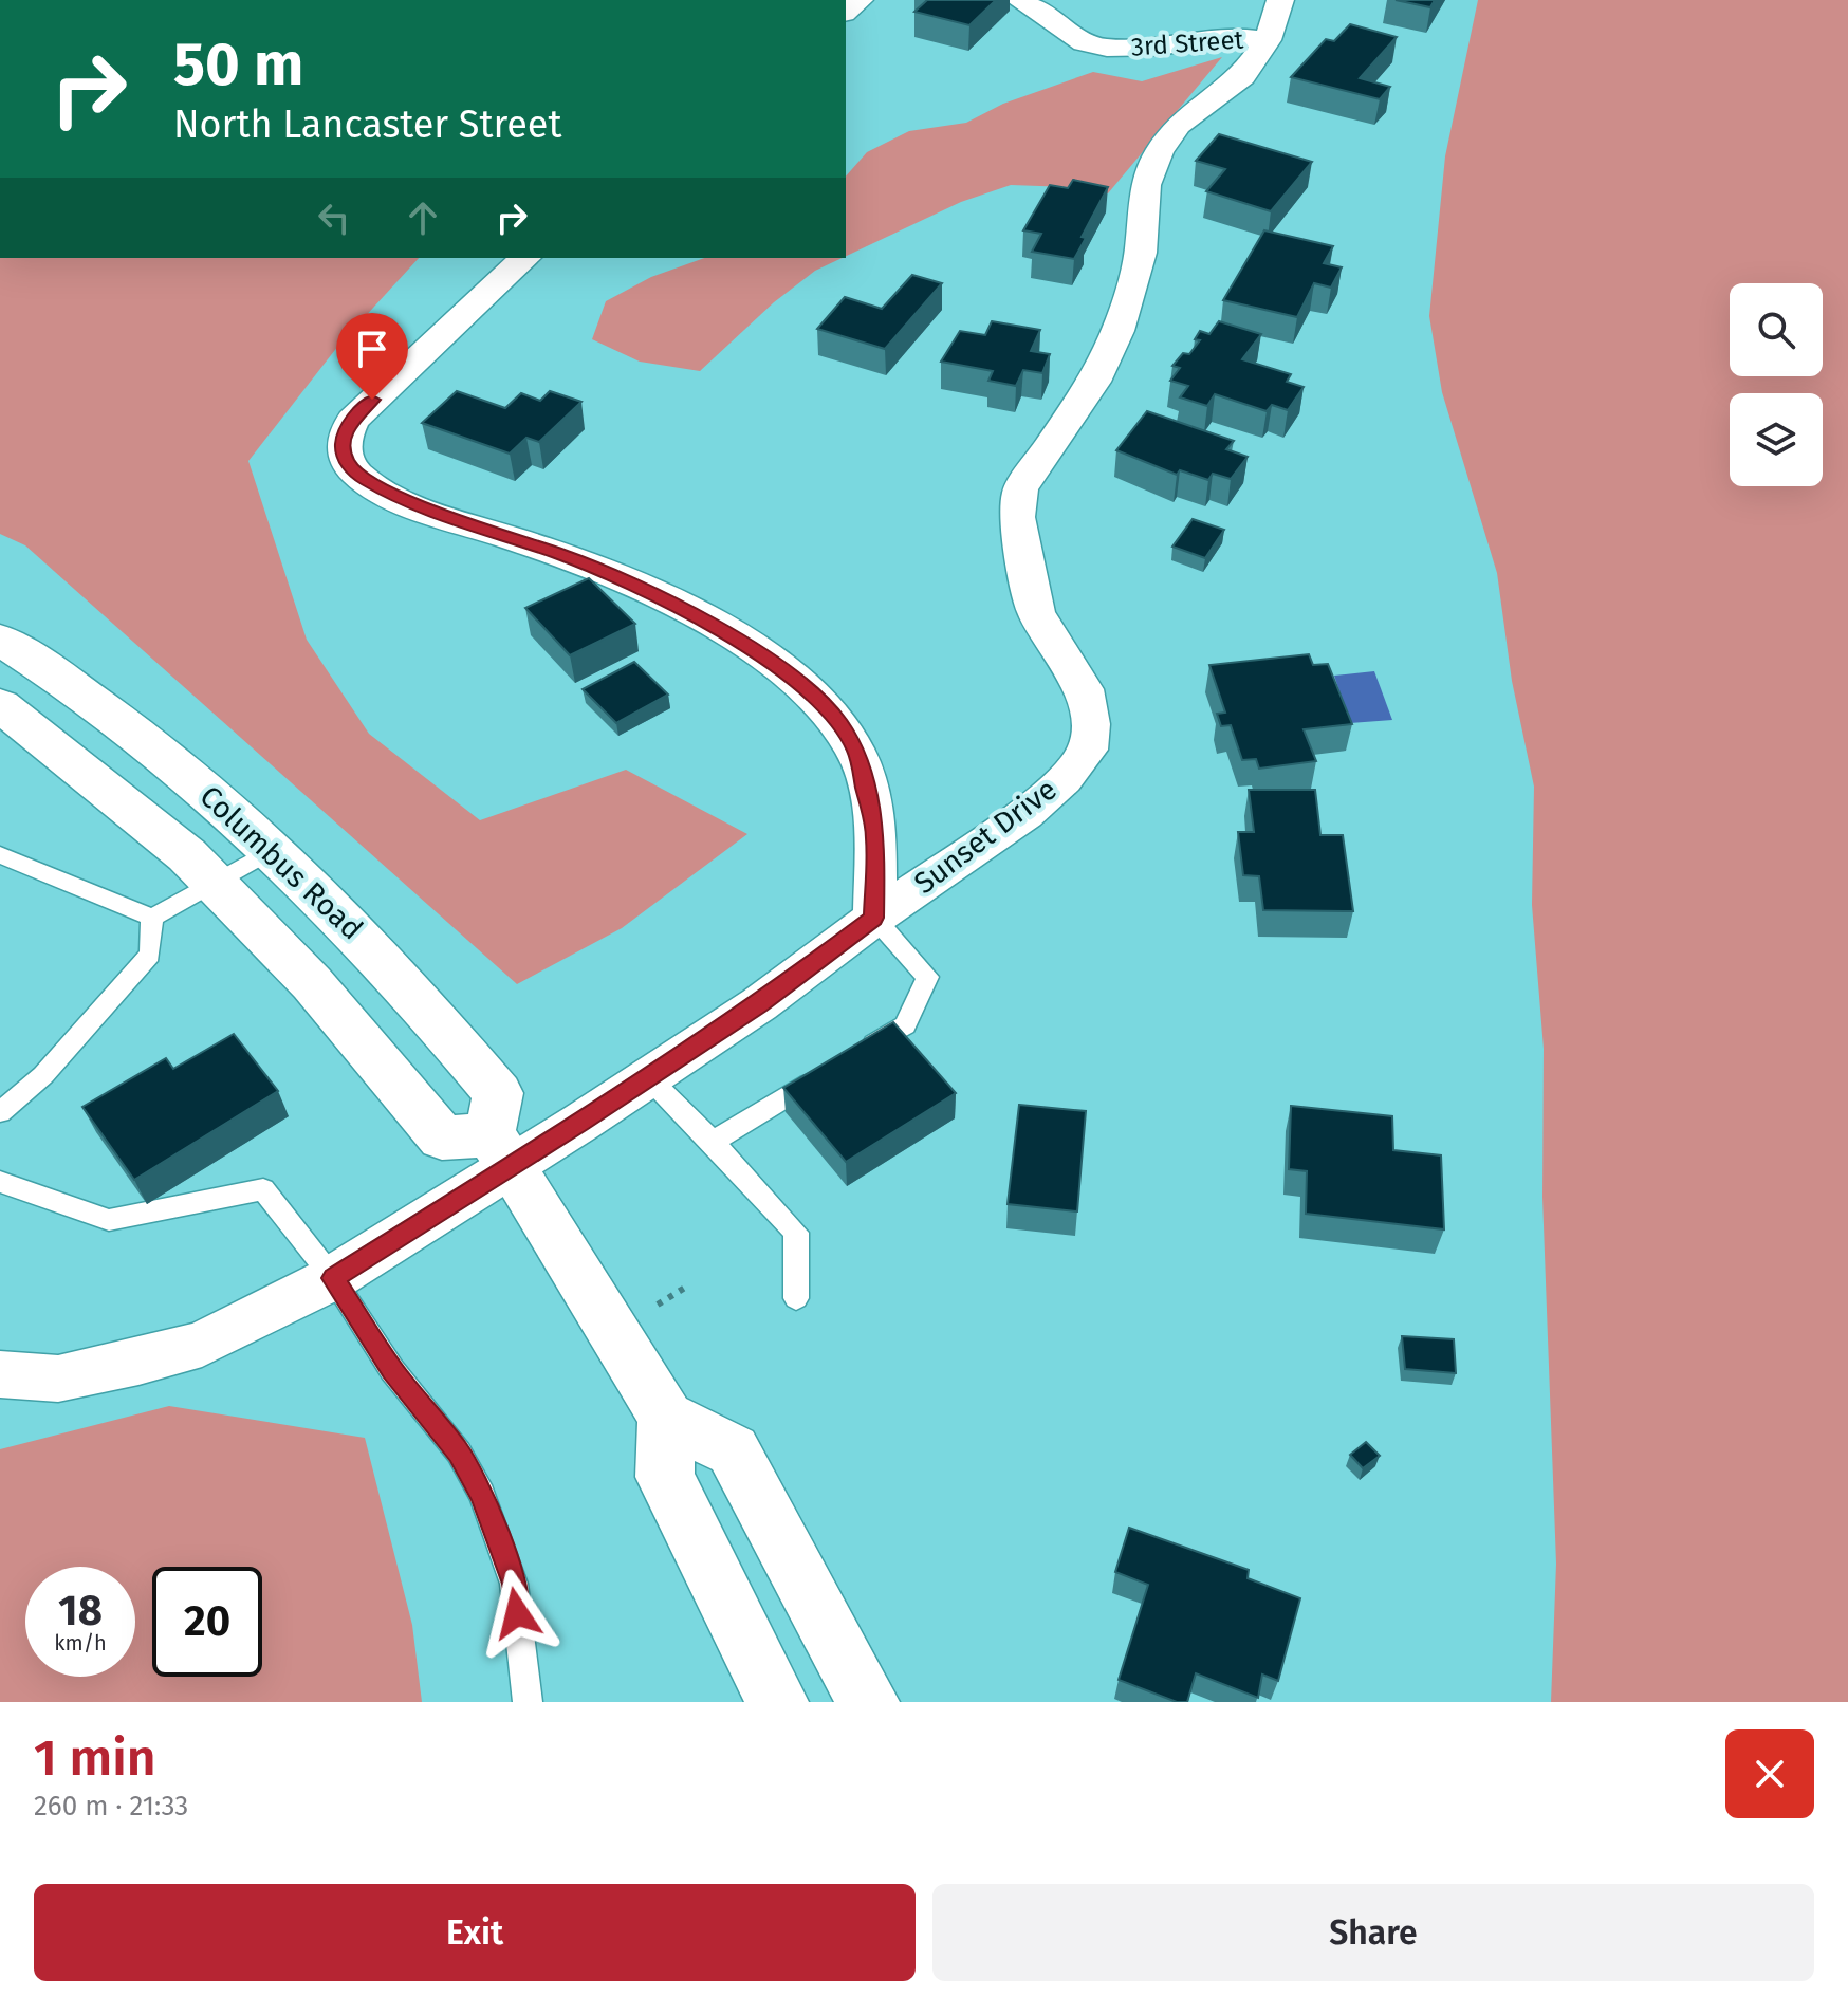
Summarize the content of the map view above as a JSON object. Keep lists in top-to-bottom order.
{
  "streets": {
    "main road": ["Columbus Road"],
    "street": ["3rd Street", "Sunset Drive"]
  },
  "crossings": [
    ["3rd Street", "Sunset Drive"],
    ["Sunset Drive", "Columbus Road"]
  ],
  "page": {
    "turn": ["50 m", "North Lancaster Street"],
    "speed": "18 km/h",
    "limit": "20",
    "heading": ["1 min", "260 m · 21:33"],
    "buttons": ["Exit", "Share"]
  }
}
